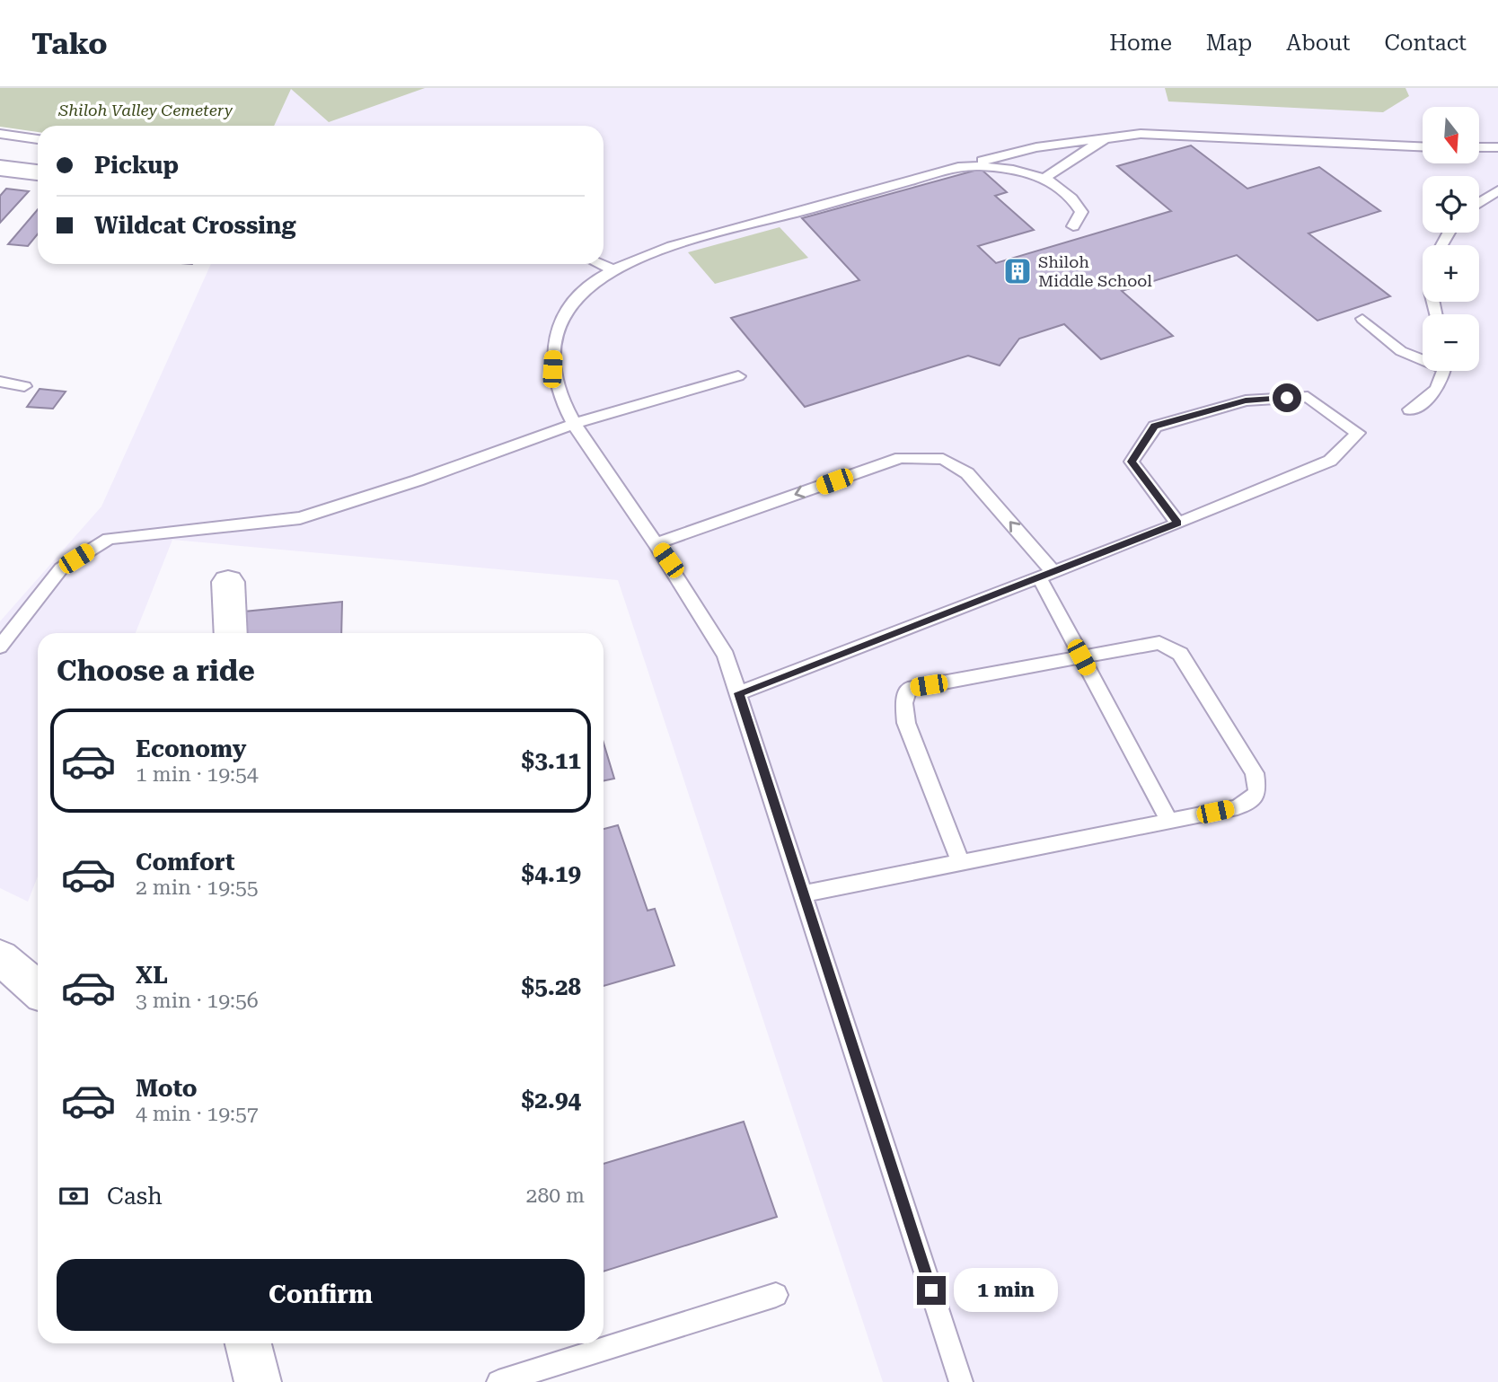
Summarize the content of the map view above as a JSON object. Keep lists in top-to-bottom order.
{
  "parks": ["Shiloh Valley Cemetery"],
  "places": {
    "building": ["Shiloh Middle School"]
  },
  "north": "bottom",
  "page": {
    "header": "Tako",
    "nav": [
      "Home",
      "Map",
      "About",
      "Contact"
    ],
    "map_buttons": ["+", "−"],
    "banner": ["Pickup", "Wildcat Crossing"],
    "heading": "Choose a ride",
    "list": [
      {
        "name": "Economy",
        "note": "1 min · 19:54",
        "value": "$3.11"
      },
      {
        "name": "Comfort",
        "note": "2 min · 19:55",
        "value": "$4.19"
      },
      {
        "name": "XL",
        "note": "3 min · 19:56",
        "value": "$5.28"
      },
      {
        "name": "Moto",
        "note": "4 min · 19:57",
        "value": "$2.94"
      }
    ],
    "pay": ["Cash", "280 m"],
    "buttons": "Confirm",
    "bubble": "1 min"
  }
}
